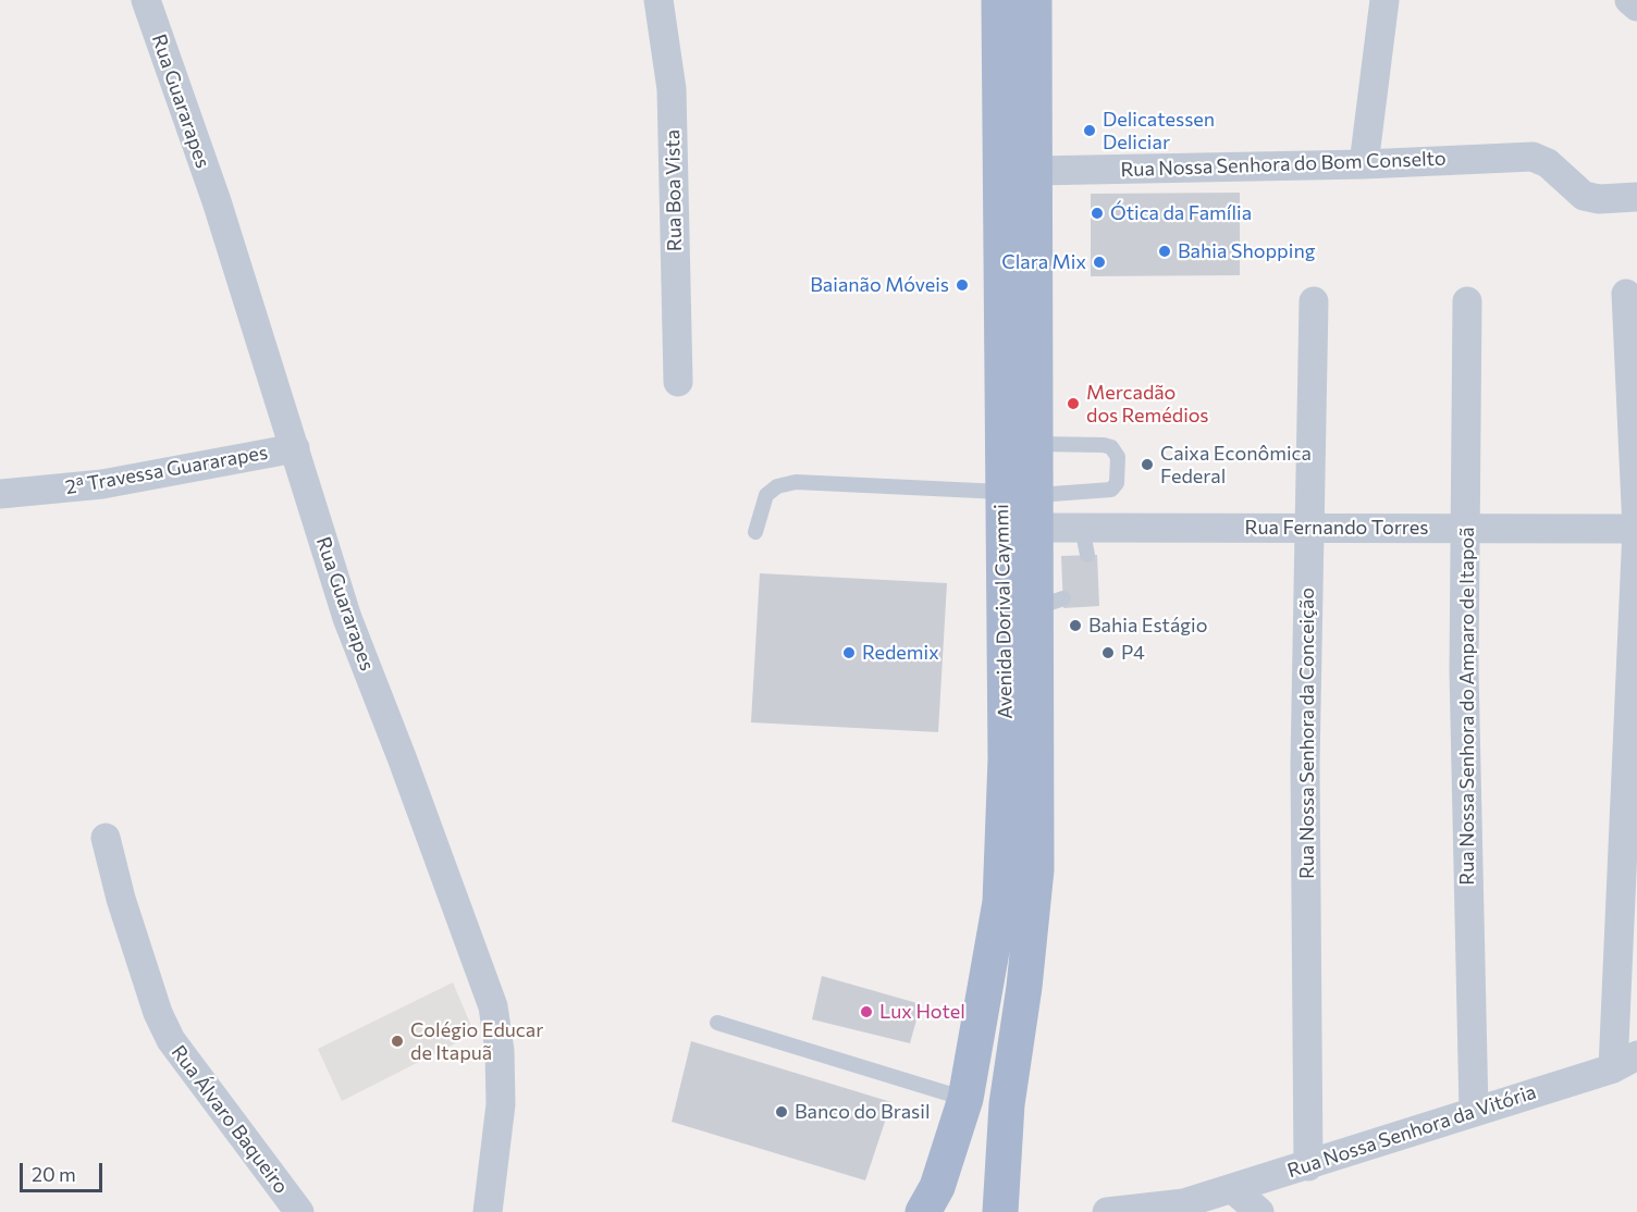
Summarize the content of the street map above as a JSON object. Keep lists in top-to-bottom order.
{
  "streets": {
    "main road": ["Avenida Dorival Caymmi"],
    "street": [
      "Rua Guararapes",
      "Rua Nossa Senhora do Bom Conselto",
      "Rua Boa Vista",
      "2ª Travessa Guararapes",
      "Rua Fernando Torres",
      "Rua Nossa Senhora do Amparo de Itapoã",
      "Rua Nossa Senhora da Conceição",
      "Rua Álvaro Baqueiro",
      "Rua Nossa Senhora da Vitória"
    ]
  },
  "crossings": [
    ["Rua Guararapes", "2ª Travessa Guararapes"],
    ["Rua Nossa Senhora do Bom Conselto", "Avenida Dorival Caymmi"],
    ["Rua Fernando Torres", "Avenida Dorival Caymmi"],
    ["Rua Fernando Torres", "Rua Nossa Senhora do Amparo de Itapoã"],
    ["Rua Fernando Torres", "Rua Nossa Senhora da Conceição"],
    ["Rua Nossa Senhora do Amparo de Itapoã", "Rua Nossa Senhora da Vitória"],
    ["Rua Nossa Senhora da Conceição", "Rua Nossa Senhora da Vitória"]
  ],
  "places": [
    "Delicatessen Deliciar",
    "Ótica da Família",
    "Bahia Shopping",
    "Clara Mix",
    "Baianão Móveis",
    "Mercadão dos Remédios",
    "Caixa Econômica Federal",
    "Bahia Estágio",
    "Redemix",
    "P4",
    "Lux Hotel",
    "Colégio Educar de Itapuã",
    "Banco do Brasil"
  ],
  "scale_bar": "20 m"
}
